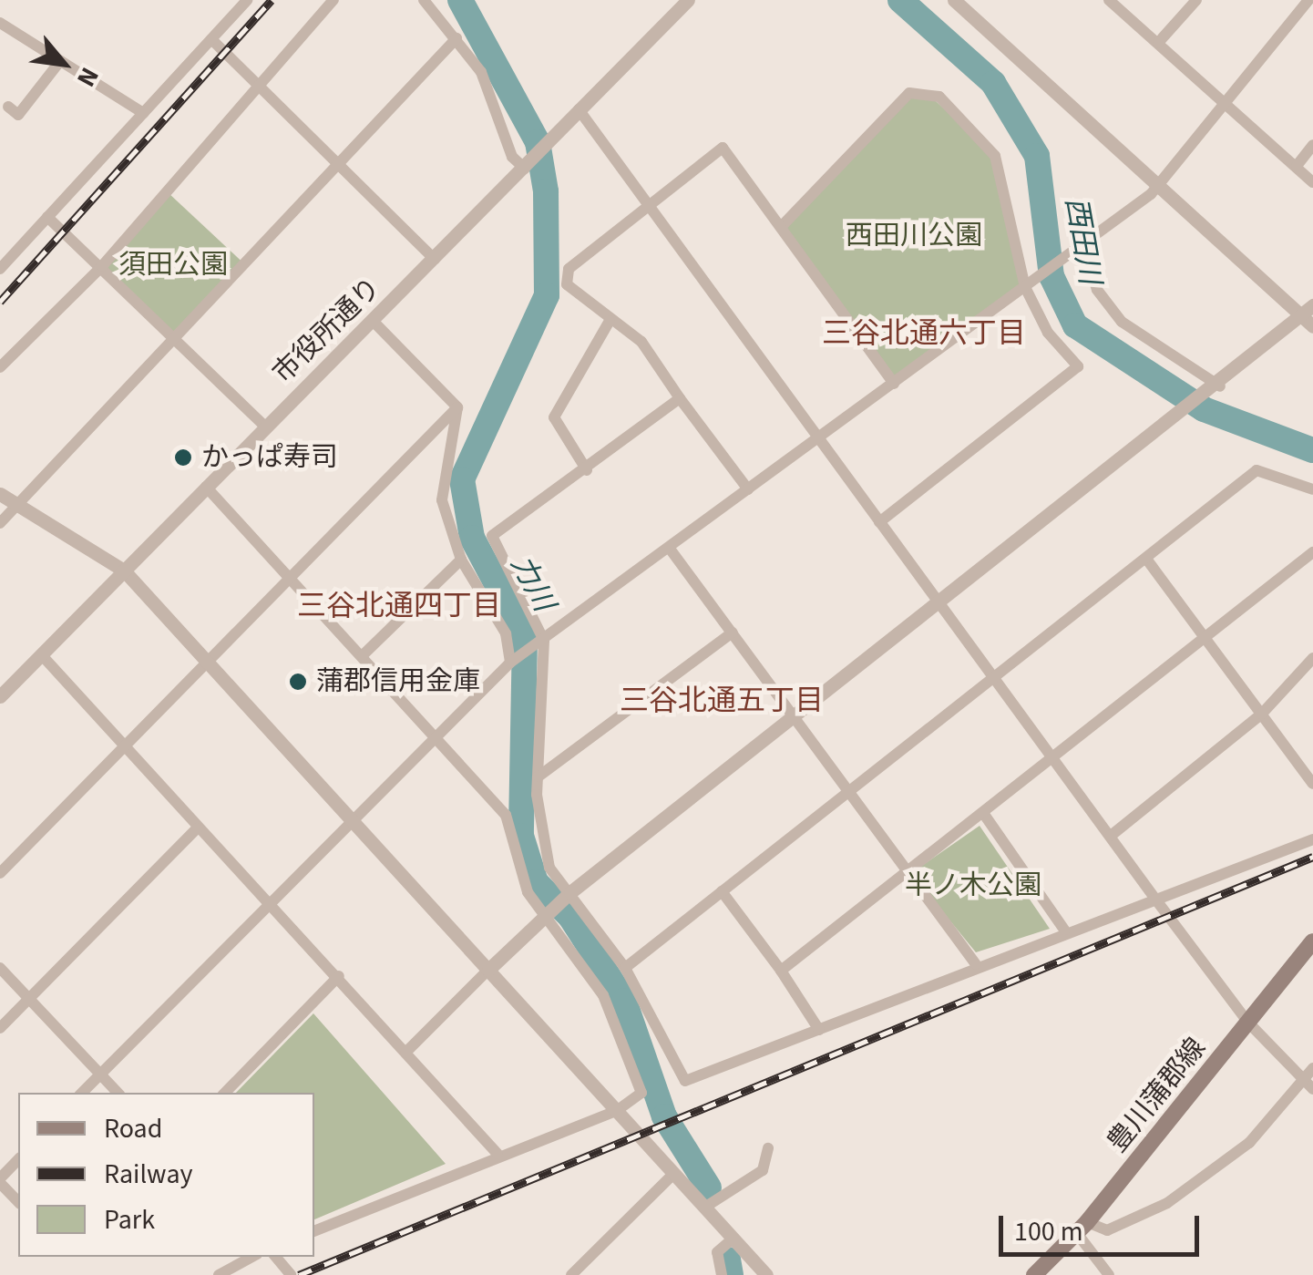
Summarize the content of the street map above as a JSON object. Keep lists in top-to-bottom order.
{
  "streets": {
    "main road": ["豊川蒲郡線"],
    "street": ["市役所通り"]
  },
  "districts": ["三谷北通六丁目", "三谷北通四丁目", "三谷北通五丁目"],
  "water": ["西田川", "力川"],
  "parks": ["西田川公園", "須田公園", "半ノ木公園"],
  "places": ["かっぱ寿司", "蒲郡信用金庫"],
  "legend": ["Road", "Railway", "Park"],
  "scale_bar": "100 m",
  "north": "bottom right"
}
